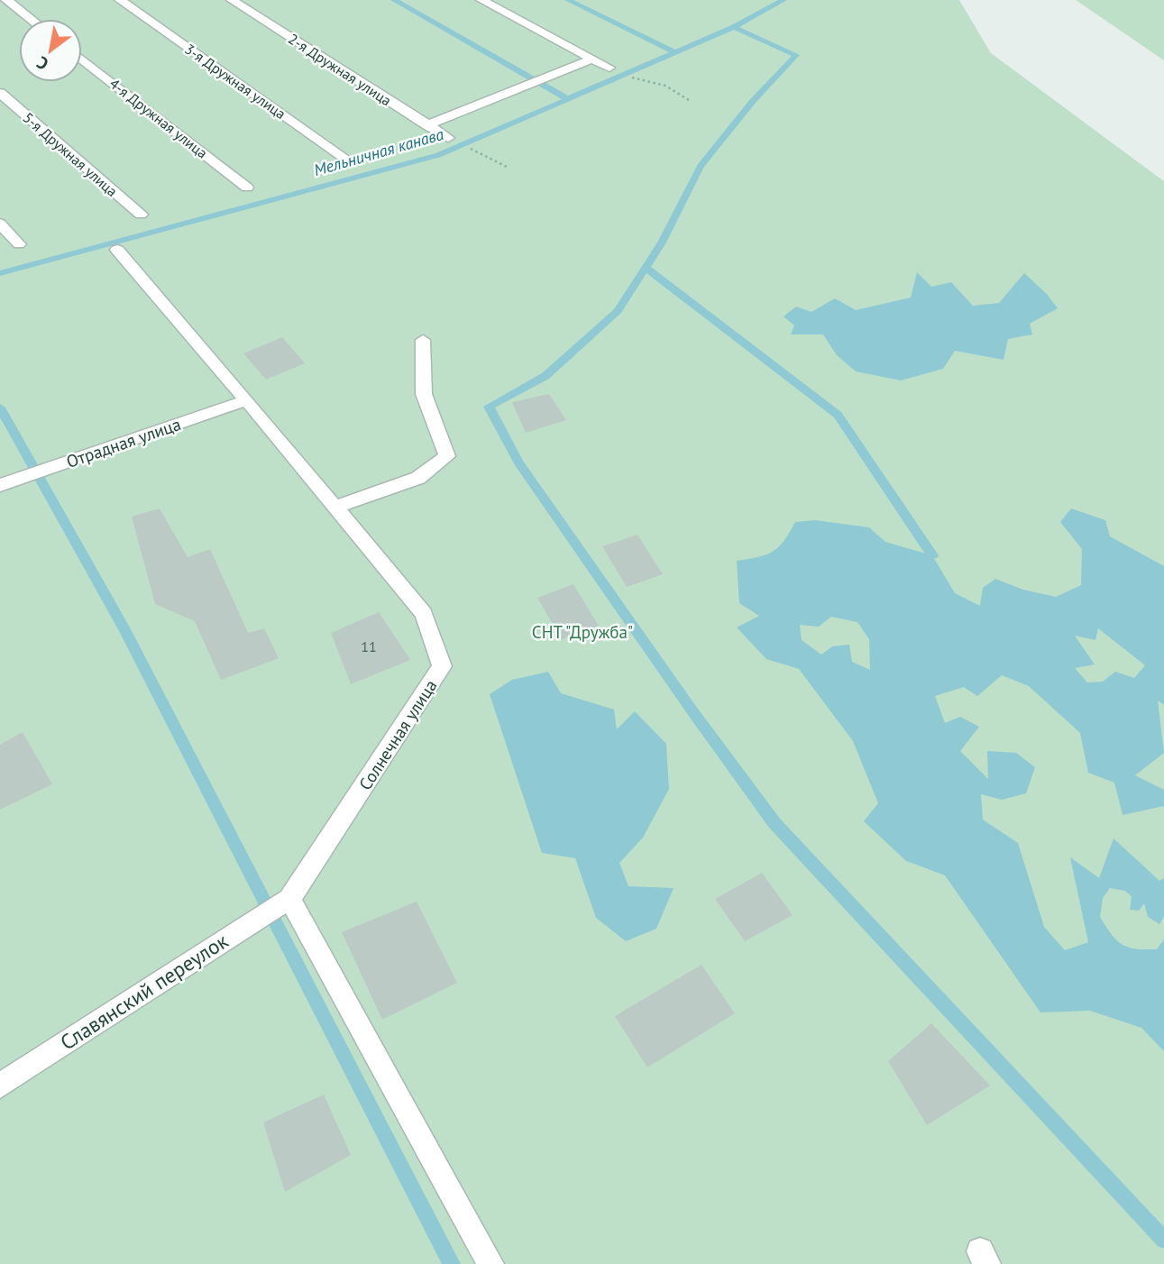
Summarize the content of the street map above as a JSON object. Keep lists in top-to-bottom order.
{
  "streets": {
    "lane": [
      "2-я Дружная улица",
      "3-я Дружная улица",
      "4-я Дружная улица",
      "5-я Дружная улица",
      "Отрадная улица",
      "Солнечная улица",
      "Славянский переулок"
    ]
  },
  "crossings": [
    ["Отрадная улица", "Солнечная улица"],
    ["Солнечная улица", "Славянский переулок"]
  ],
  "water": ["Мельничная канава"],
  "parks": ["СНТ \"Дружба\""],
  "house_numbers": ["11"],
  "north": "bottom left"
}
